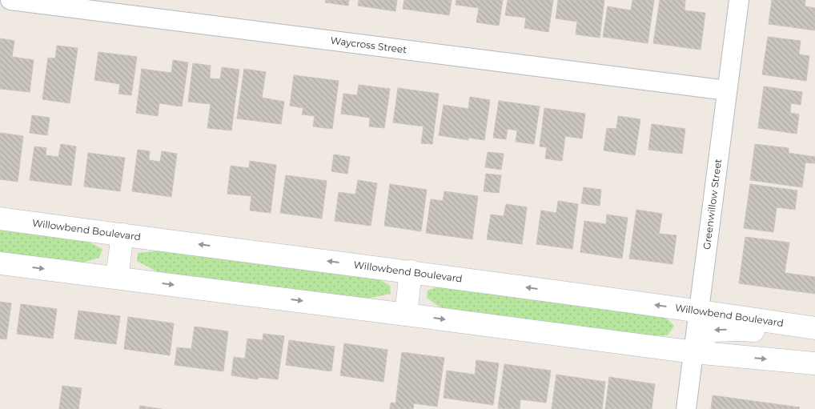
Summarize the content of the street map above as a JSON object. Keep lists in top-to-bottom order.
{
  "streets": {
    "main road": ["Willowbend Boulevard"],
    "street": ["Waycross Street", "Greenwillow Street"]
  },
  "crossings": [
    ["Waycross Street", "Greenwillow Street"],
    ["Greenwillow Street", "Willowbend Boulevard"]
  ]
}
